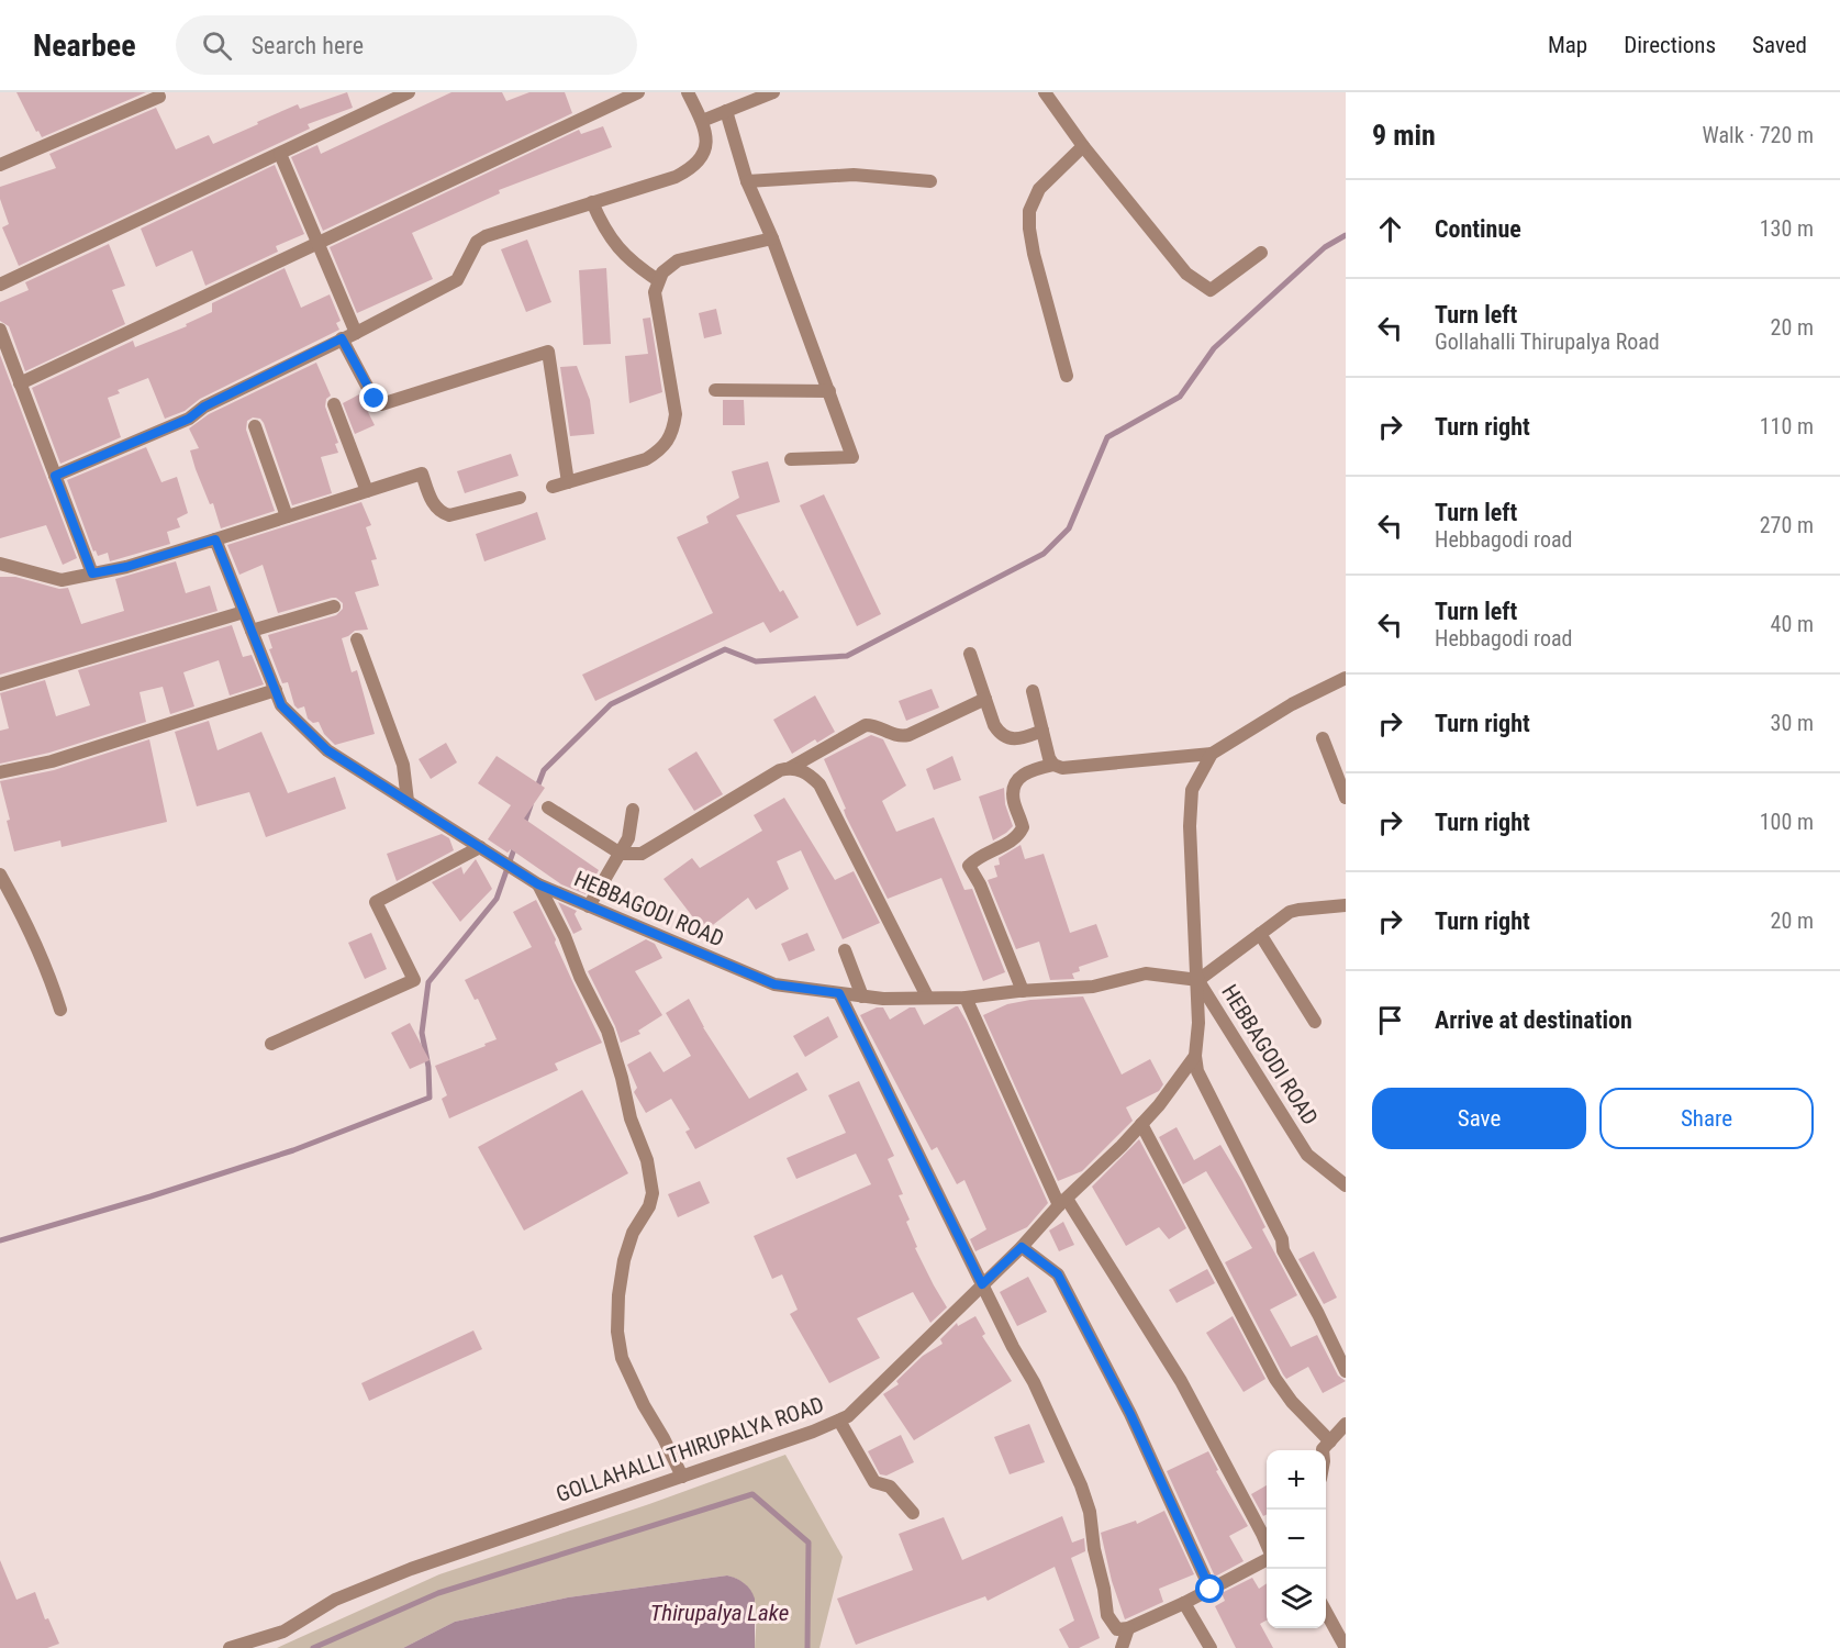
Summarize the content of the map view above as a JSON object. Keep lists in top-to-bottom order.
{
  "streets": {
    "street": ["HEBBAGODI ROAD", "GOLLAHALLI THIRUPALYA ROAD"]
  },
  "water": ["Thirupalya Lake"],
  "page": {
    "header": "Nearbee",
    "search": "Search here",
    "nav": ["Map", "Directions", "Saved"],
    "heading": ["9 min", "Walk · 720 m"],
    "list": [
      ["Continue", "130 m"],
      ["Turn left", "Gollahalli Thirupalya Road", "20 m"],
      ["Turn right", "110 m"],
      ["Turn left", "Hebbagodi road", "270 m"],
      ["Turn left", "Hebbagodi road", "40 m"],
      ["Turn right", "30 m"],
      ["Turn right", "100 m"],
      ["Turn right", "20 m"],
      "Arrive at destination"
    ],
    "buttons": ["Save", "Share"],
    "map_buttons": ["+", "−"]
  }
}
